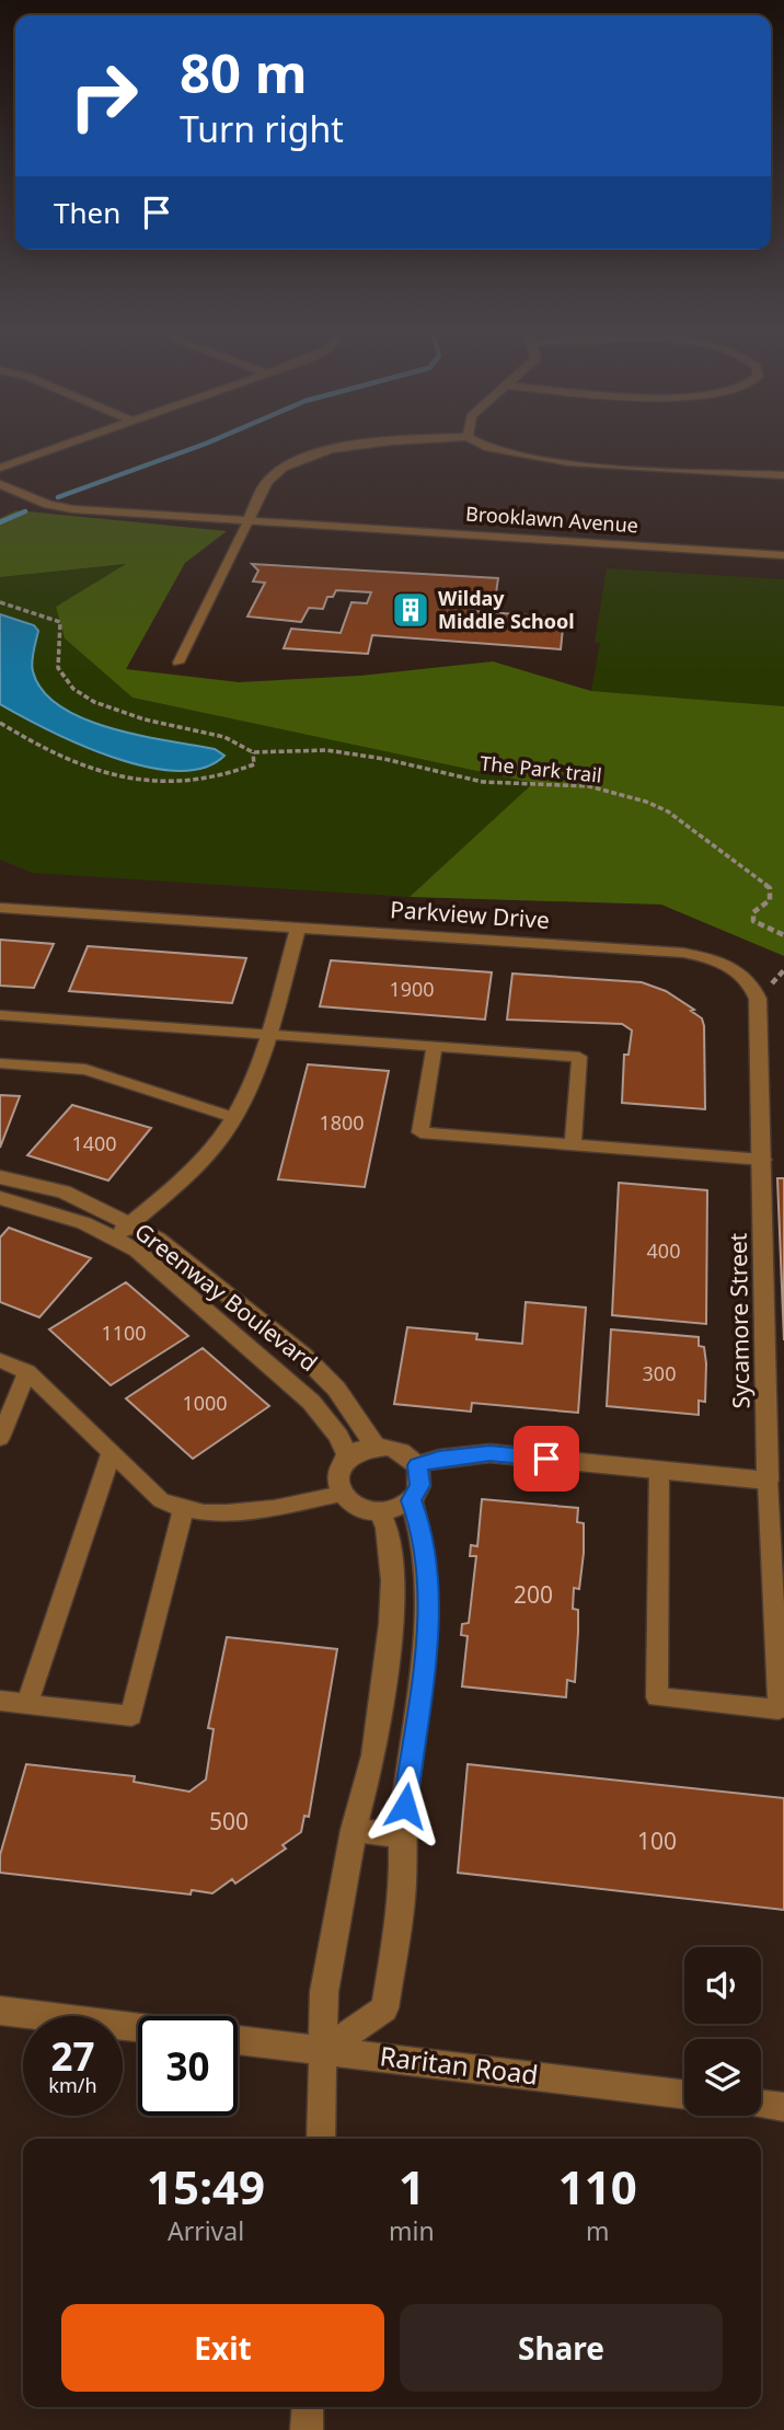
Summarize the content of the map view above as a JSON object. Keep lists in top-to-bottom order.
{
  "streets": {
    "street": [
      "Brooklawn Avenue",
      "Parkview Drive",
      "Greenway Boulevard",
      "Sycamore Street",
      "Raritan Road"
    ],
    "path": ["The Park trail"]
  },
  "crossings": [
    ["Parkview Drive", "Sycamore Street"]
  ],
  "places": {
    "building": ["Wilday Middle School"]
  },
  "house_numbers": [
    "1900",
    "1800",
    "1400",
    "400",
    "1100",
    "300",
    "1000",
    "200",
    "500",
    "100"
  ],
  "page": {
    "turn": ["80 m", "Turn right"],
    "then": "Then",
    "speed": "27 km/h",
    "limit": "30",
    "eta": [
      "15:49",
      "Arrival",
      "1",
      "min",
      "110",
      "m"
    ],
    "buttons": ["Exit", "Share"]
  }
}
